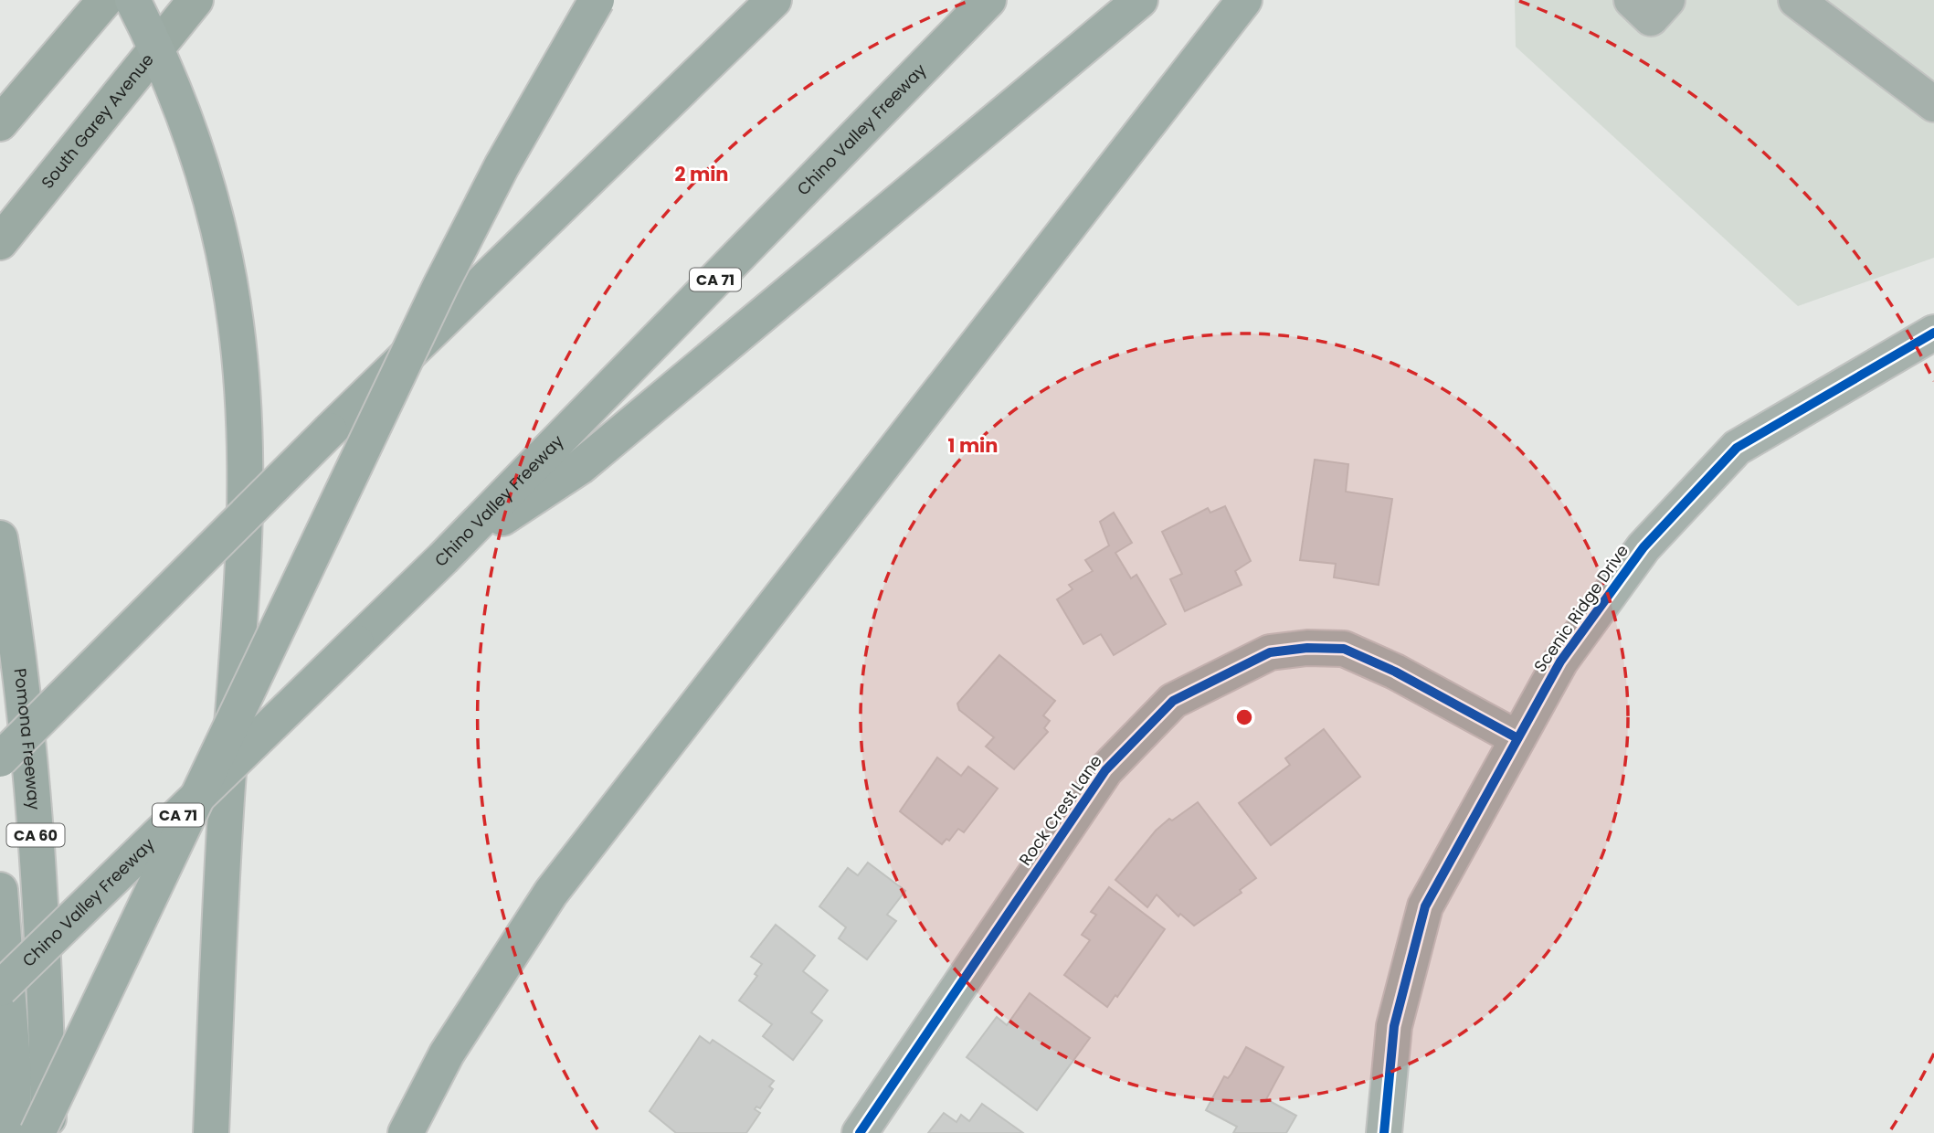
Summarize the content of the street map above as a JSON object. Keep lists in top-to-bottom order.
{
  "streets": {
    "highway": [
      "Chino Valley Freeway",
      "CA 71",
      "Pomona Freeway",
      "CA 60"
    ],
    "main road": ["South Garey Avenue"],
    "street": ["Scenic Ridge Drive", "Rock Crest Lane"]
  },
  "crossings": [
    ["Scenic Ridge Drive", "Rock Crest Lane"]
  ],
  "rings": ["2 min", "1 min"]
}
